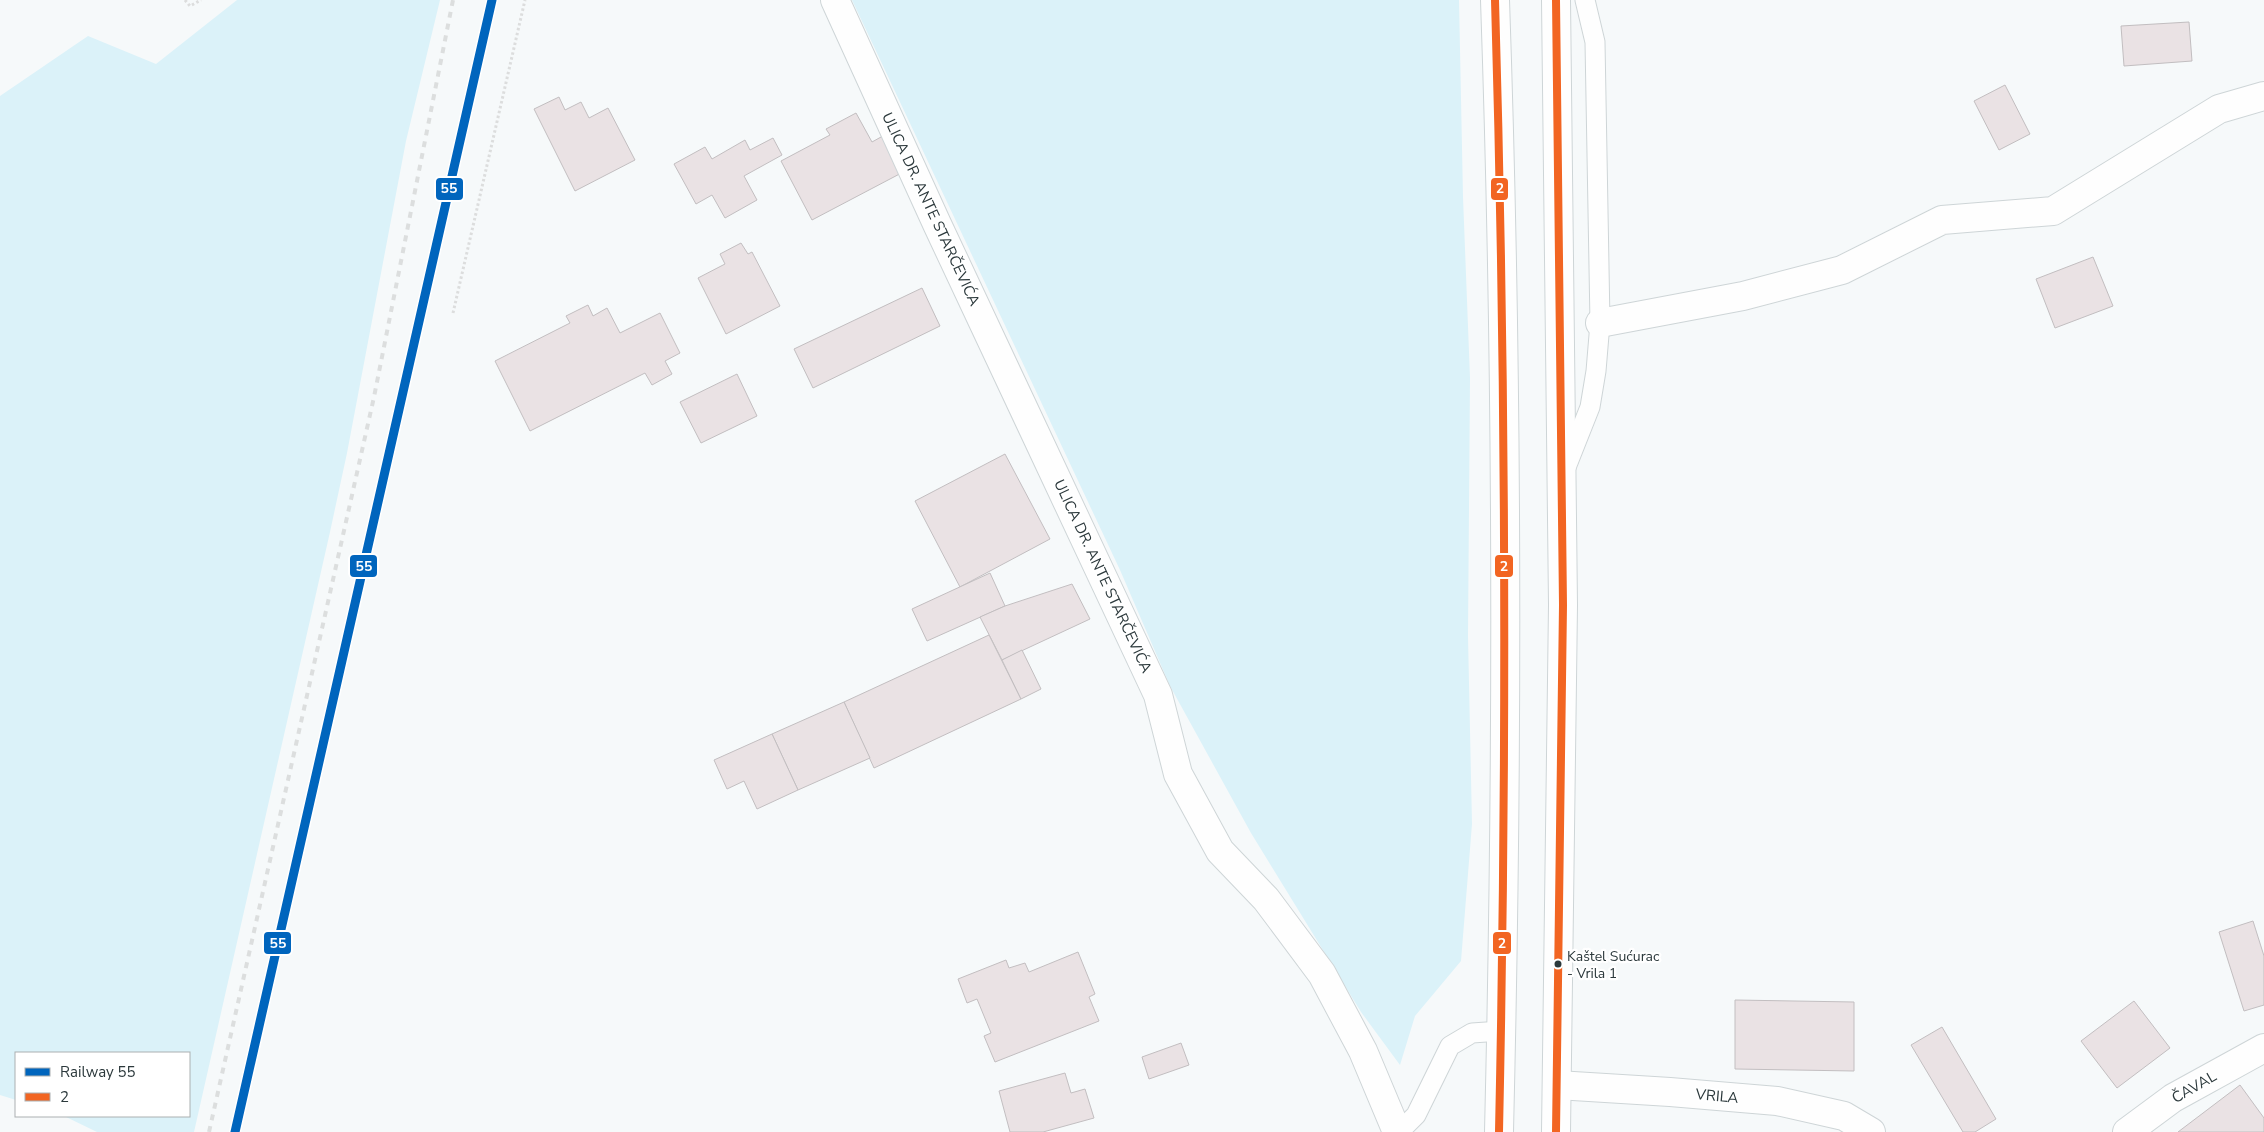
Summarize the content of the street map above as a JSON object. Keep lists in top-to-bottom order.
{
  "streets": {
    "street": ["ULICA DR. ANTE STARČEVIĆA", "ČAVAL", "VRILA"]
  },
  "places": ["Kaštel Sućurac - Vrila 1"],
  "lines": ["rail line 55", "transit line 2"],
  "legend": ["Railway 55", "2"]
}
